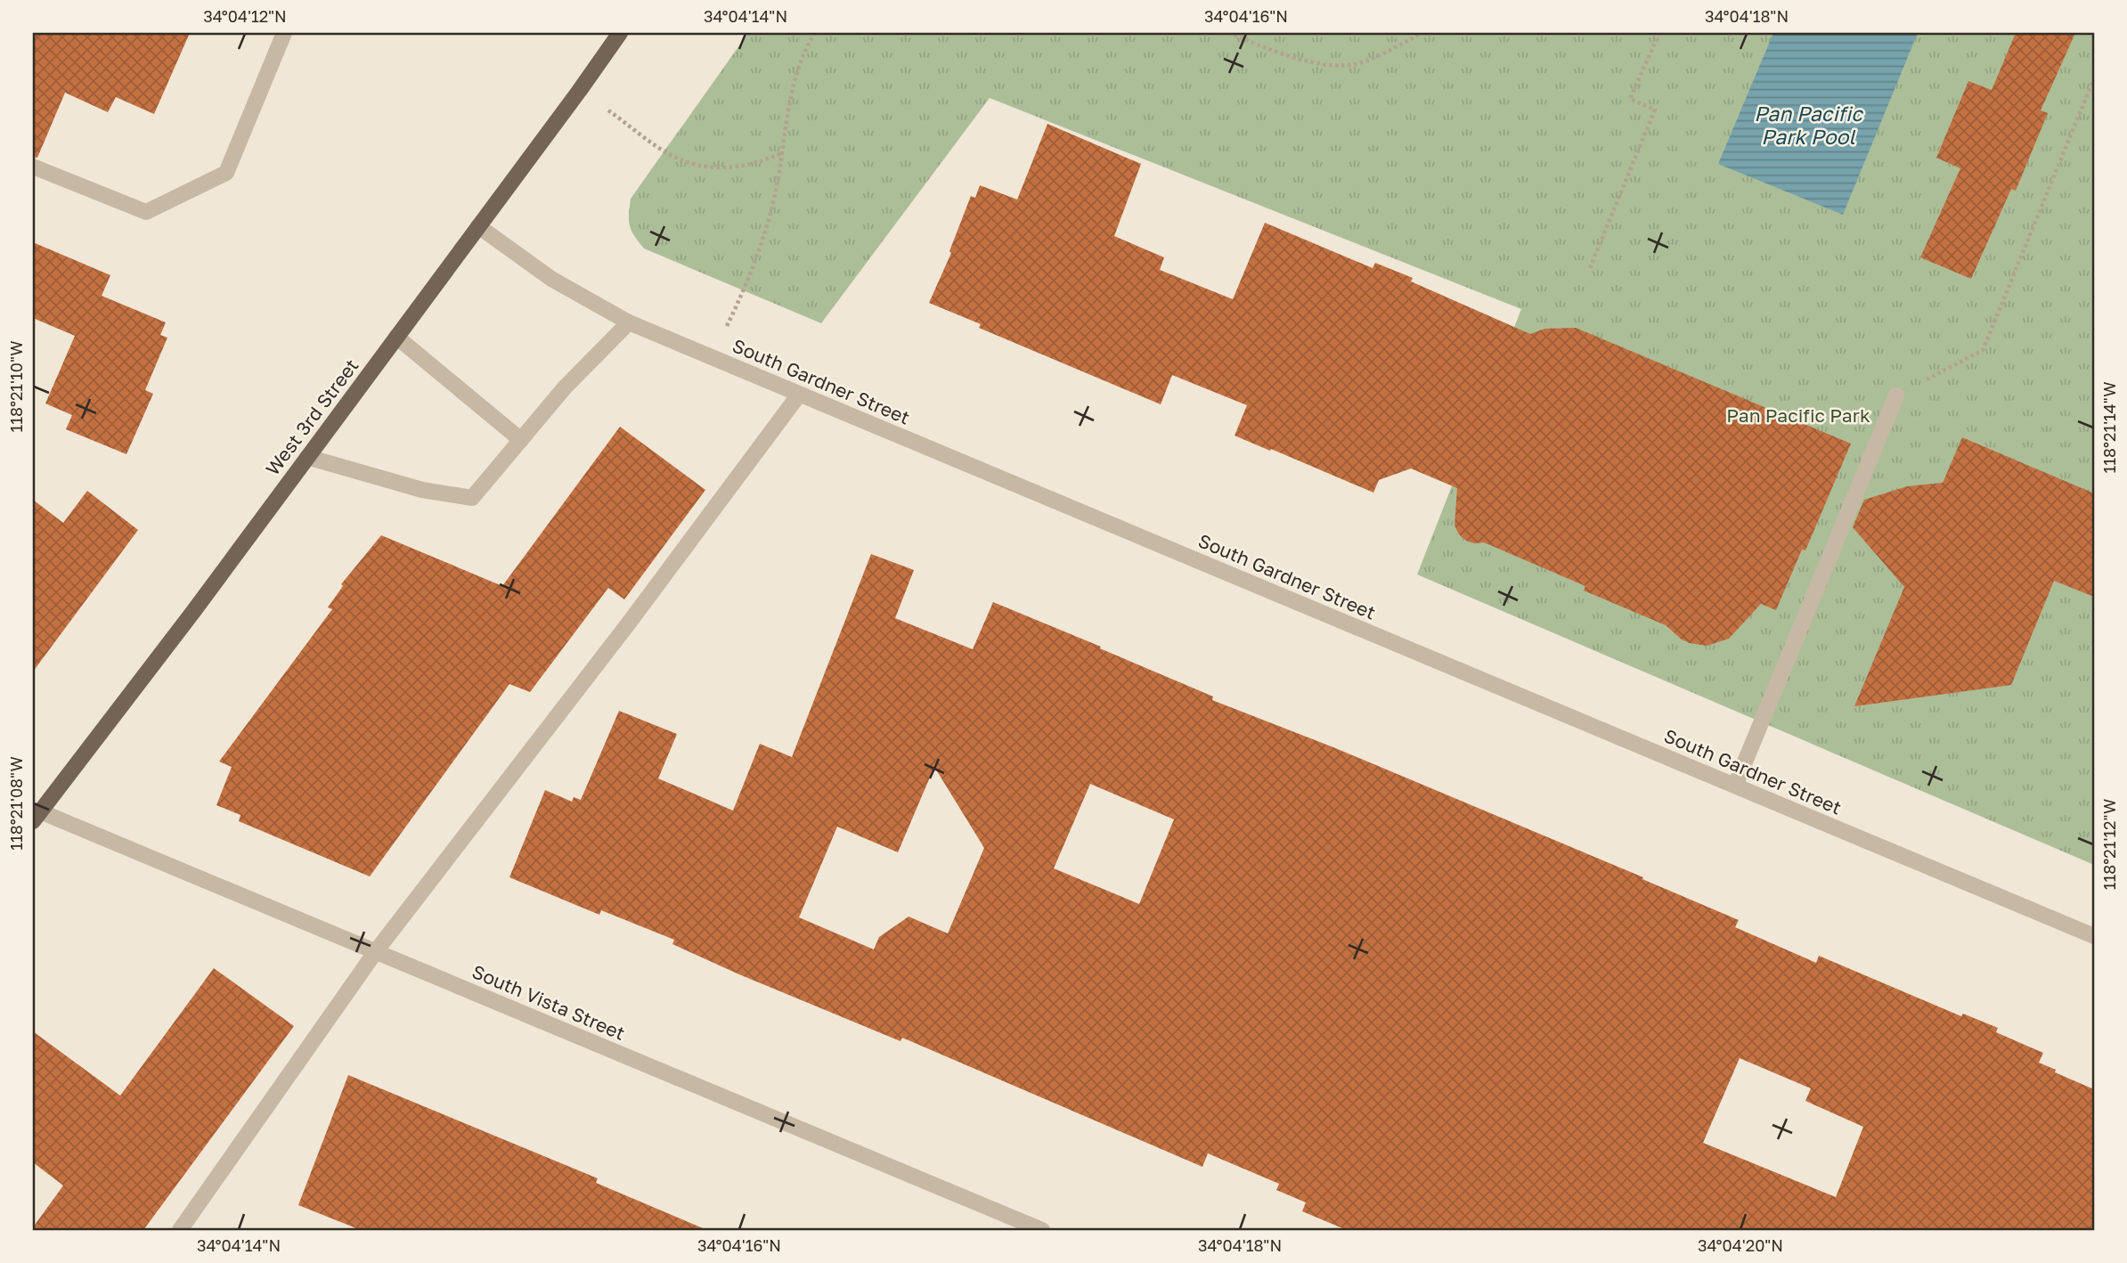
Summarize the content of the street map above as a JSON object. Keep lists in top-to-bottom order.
{
  "streets": {
    "main road": ["West 3rd Street"],
    "street": ["South Gardner Street", "South Vista Street"]
  },
  "crossings": [
    ["South Gardner Street", "West 3rd Street"],
    ["West 3rd Street", "South Vista Street"]
  ],
  "water": ["Pan Pacific Park Pool"],
  "parks": ["Pan Pacific Park"],
  "coordinates": [
    "34°04'12\"N",
    "34°04'14\"N",
    "34°04'16\"N",
    "34°04'18\"N",
    "118°21'10\"W",
    "118°21'14\"W",
    "118°21'08\"W",
    "118°21'12\"W",
    "34°04'20\"N"
  ]
}
